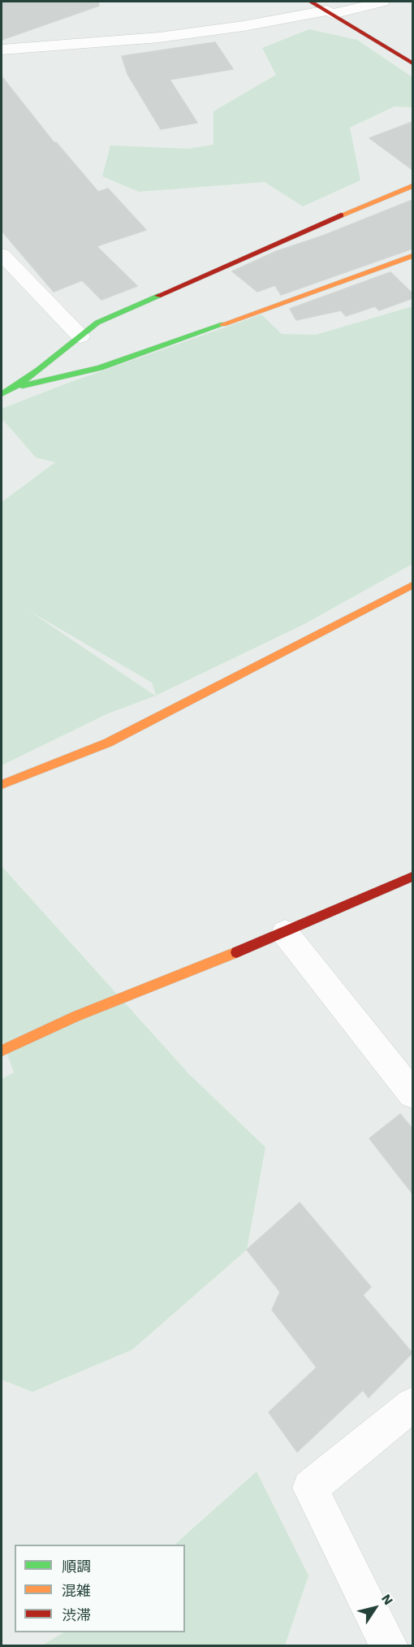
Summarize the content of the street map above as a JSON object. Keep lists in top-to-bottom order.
{
  "legend": ["順調", "混雑", "渋滞"],
  "north": "top right"
}
